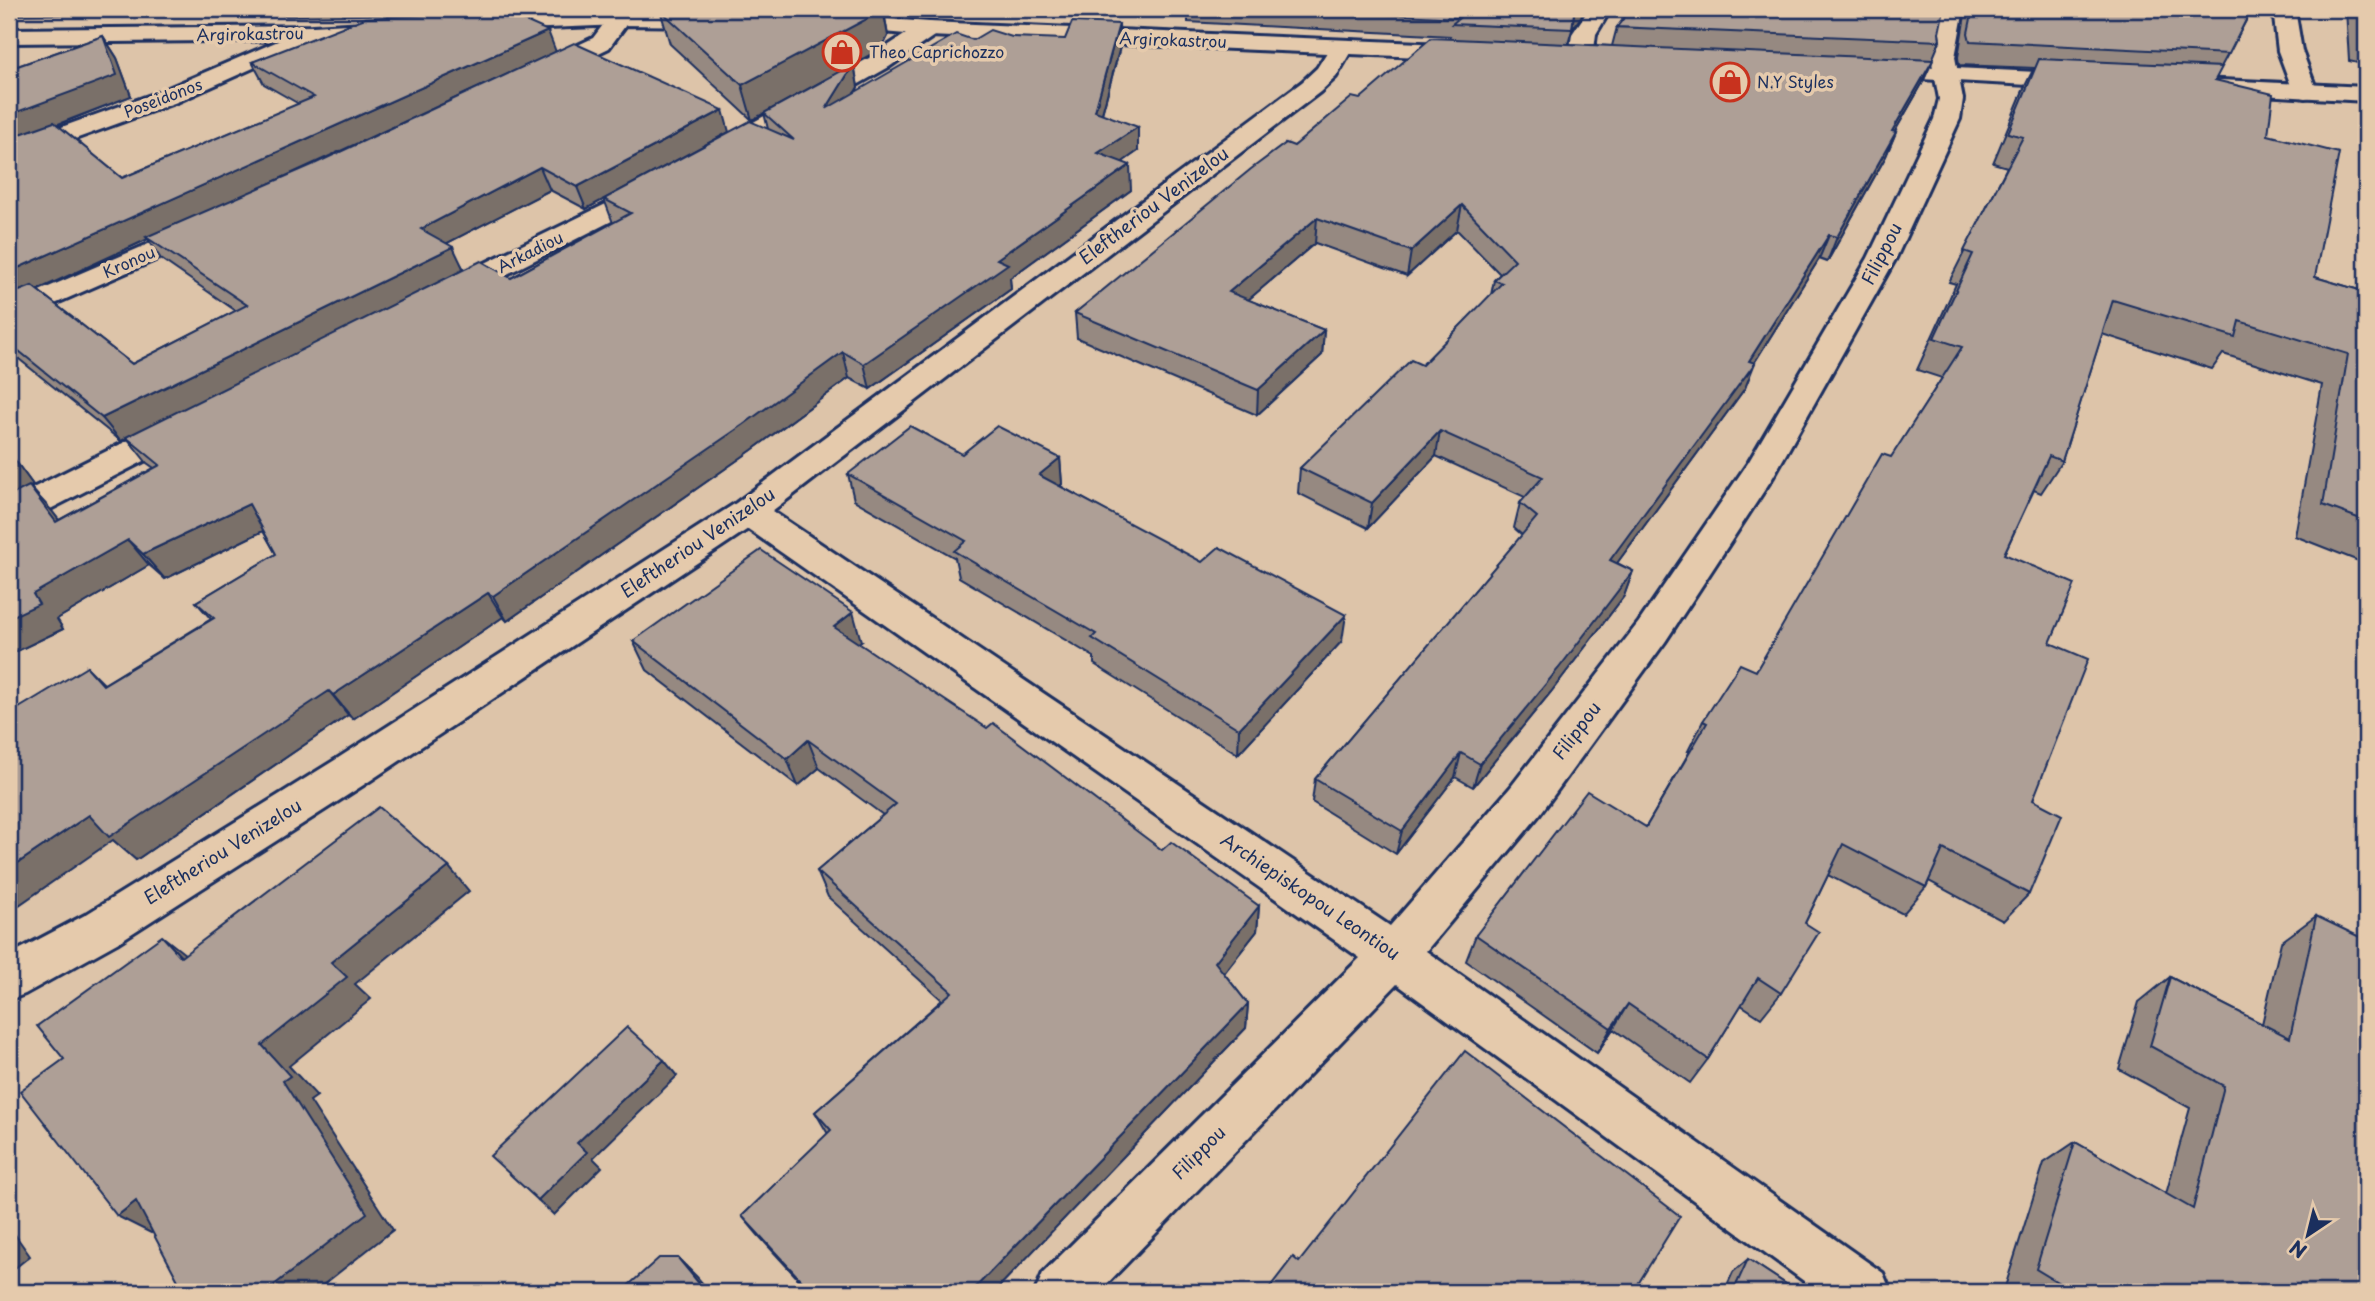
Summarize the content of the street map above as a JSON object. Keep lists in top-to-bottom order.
{
  "streets": {
    "street": [
      "Argirokastrou",
      "Poseidonos",
      "Eleftheriou Venizelou",
      "Arkadiou",
      "Filippou",
      "Kronou",
      "Archiepiskopou Leontiou"
    ]
  },
  "crossings": [
    ["Argirokastrou", "Poseidonos"],
    ["Argirokastrou", "Eleftheriou Venizelou"],
    ["Argirokastrou", "Arkadiou"],
    ["Eleftheriou Venizelou", "Archiepiskopou Leontiou"],
    ["Filippou", "Archiepiskopou Leontiou"]
  ],
  "places": {
    "shop": ["Theo Caprichozzo", "N.Y Styles"]
  },
  "north": "bottom left"
}
